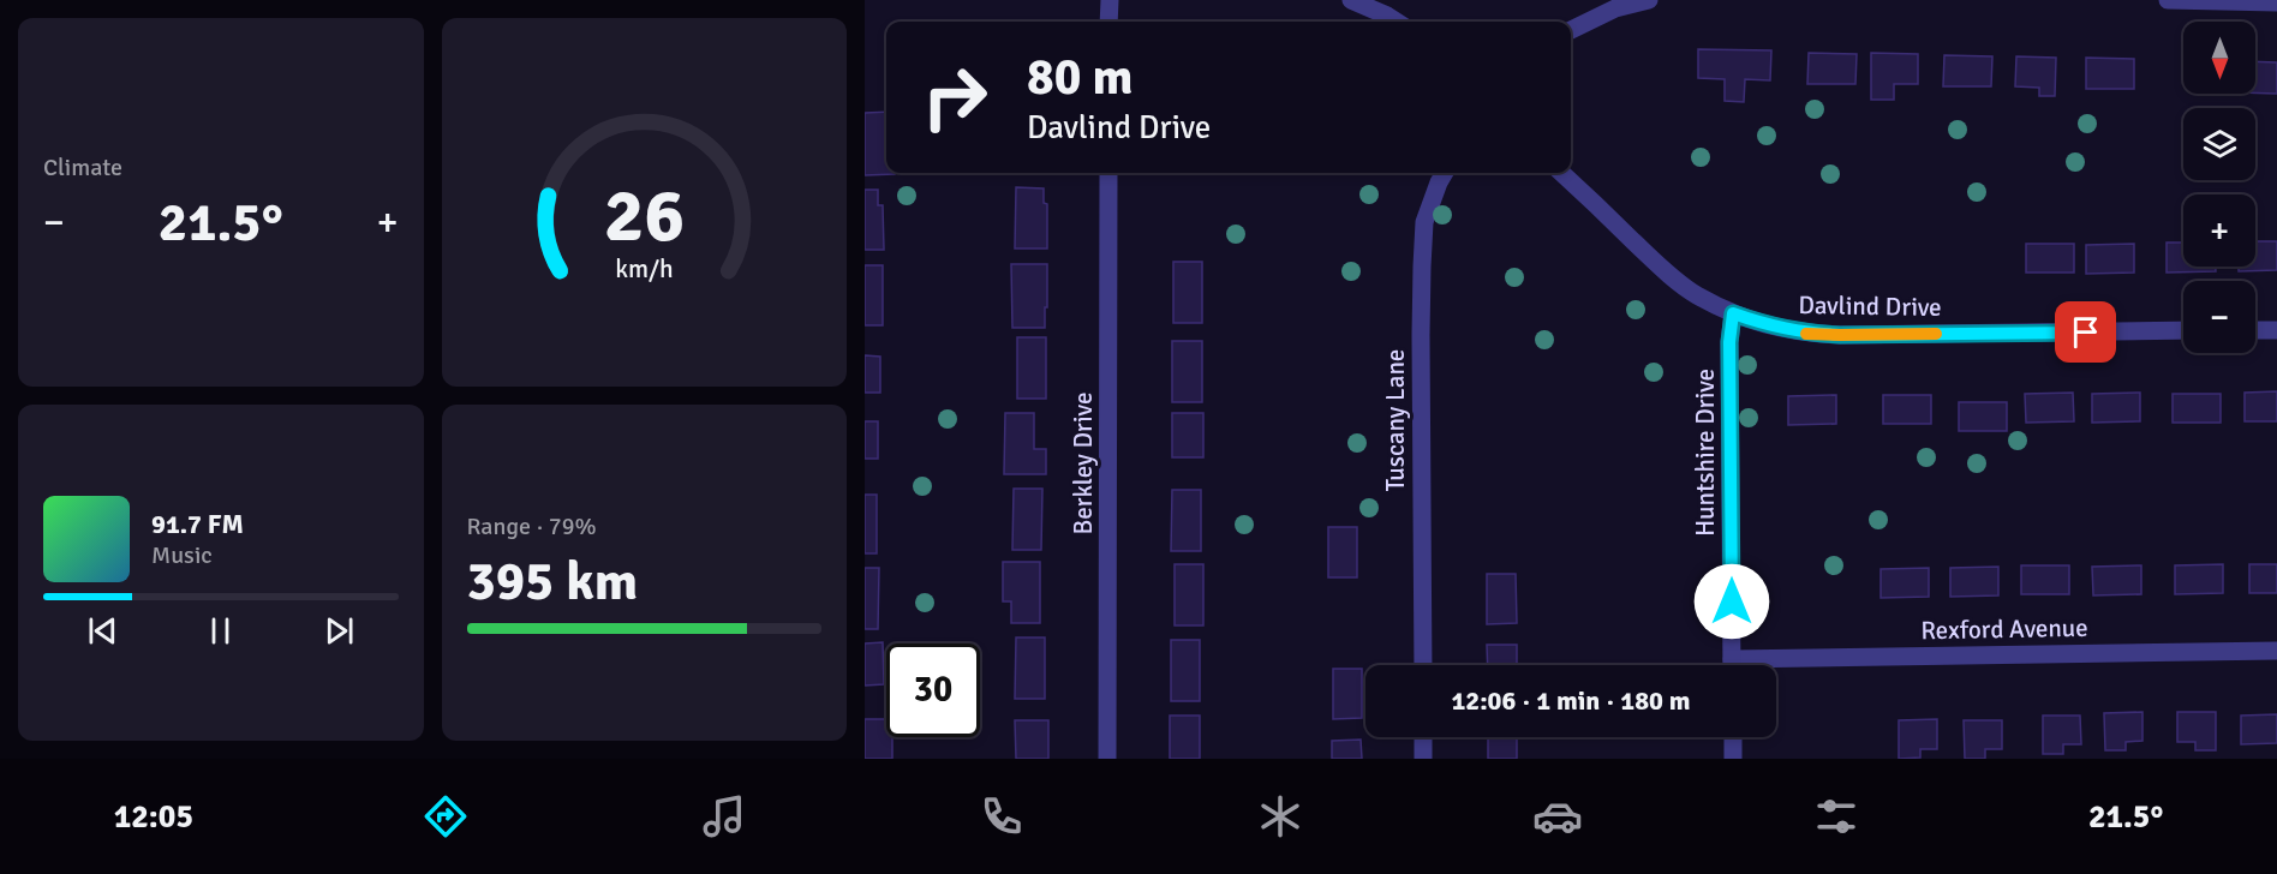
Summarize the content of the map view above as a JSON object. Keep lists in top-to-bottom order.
{
  "streets": {
    "street": [
      "Davlind Drive",
      "Tuscany Lane",
      "Huntshire Drive",
      "Berkley Drive",
      "Rexford Avenue"
    ]
  },
  "crossings": [
    ["Davlind Drive", "Huntshire Drive"]
  ],
  "north": "bottom",
  "page": {
    "tile": [
      "Climate",
      ["Range · 79%", "395 km"]
    ],
    "map_buttons": ["+", "−"],
    "turn": ["80 m", "Davlind Drive"],
    "heat": ["−", "21.5°", "+"],
    "song": ["91.7 FM", "Music"],
    "limit": "30",
    "trip": "12:06 · 1 min · 180 m",
    "tabs": ["12:05", "21.5°"],
    "gauge": ["26", "km/h"]
  }
}
